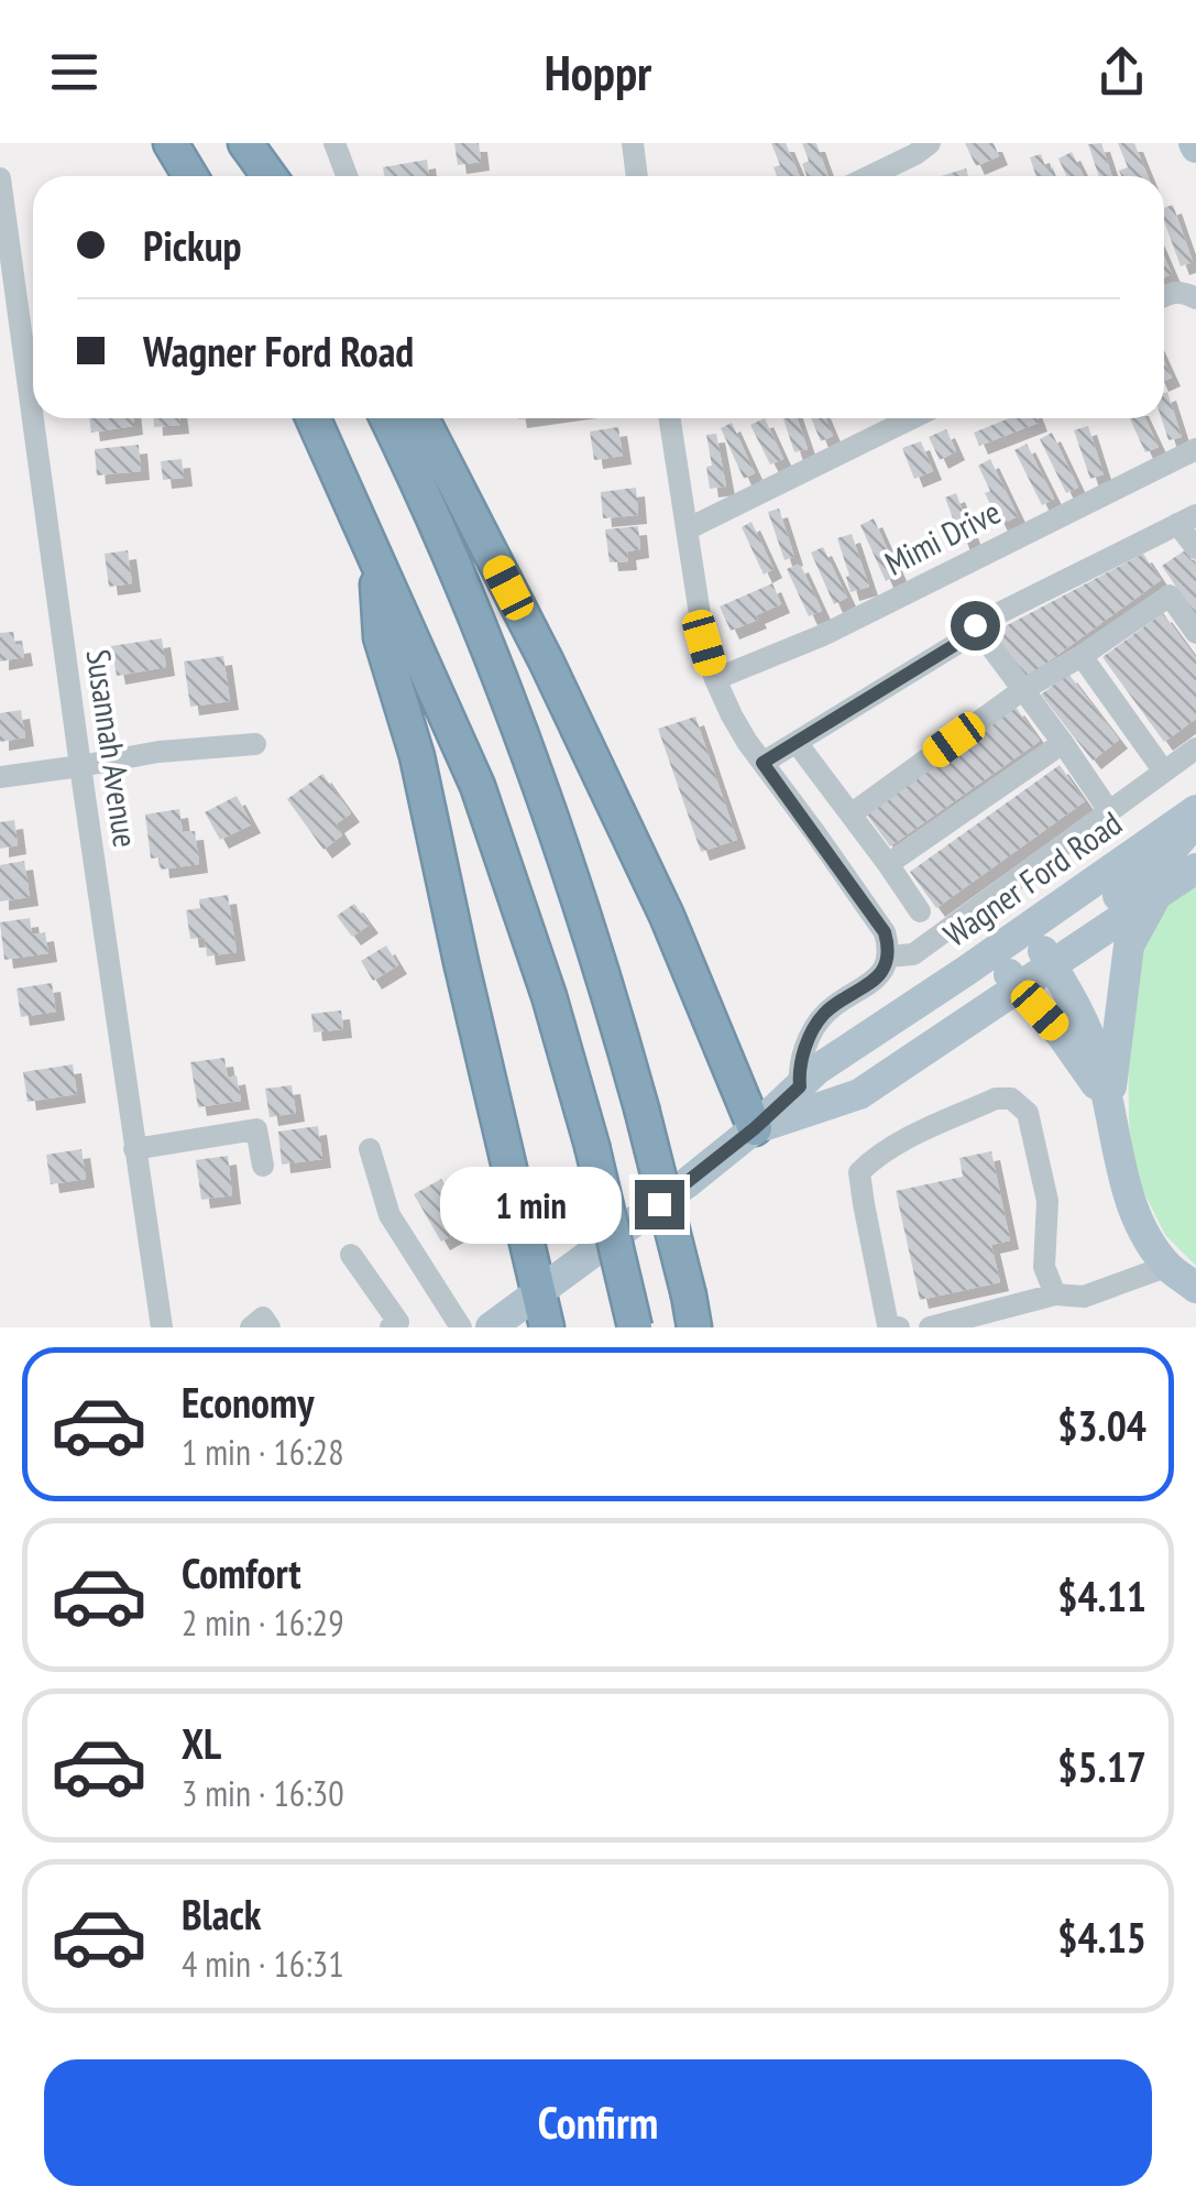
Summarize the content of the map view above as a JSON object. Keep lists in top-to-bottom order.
{
  "streets": {
    "main road": ["Wagner Ford Road"],
    "street": ["Mimi Drive", "Susannah Avenue"]
  },
  "page": {
    "header": "Hoppr",
    "banner": ["Pickup", "Wagner Ford Road"],
    "bubble": "1 min",
    "list": [
      {
        "name": "Economy",
        "note": "1 min · 16:28",
        "value": "$3.04"
      },
      {
        "name": "Comfort",
        "note": "2 min · 16:29",
        "value": "$4.11"
      },
      {
        "name": "XL",
        "note": "3 min · 16:30",
        "value": "$5.17"
      },
      {
        "name": "Black",
        "note": "4 min · 16:31",
        "value": "$4.15"
      }
    ],
    "buttons": "Confirm"
  }
}
